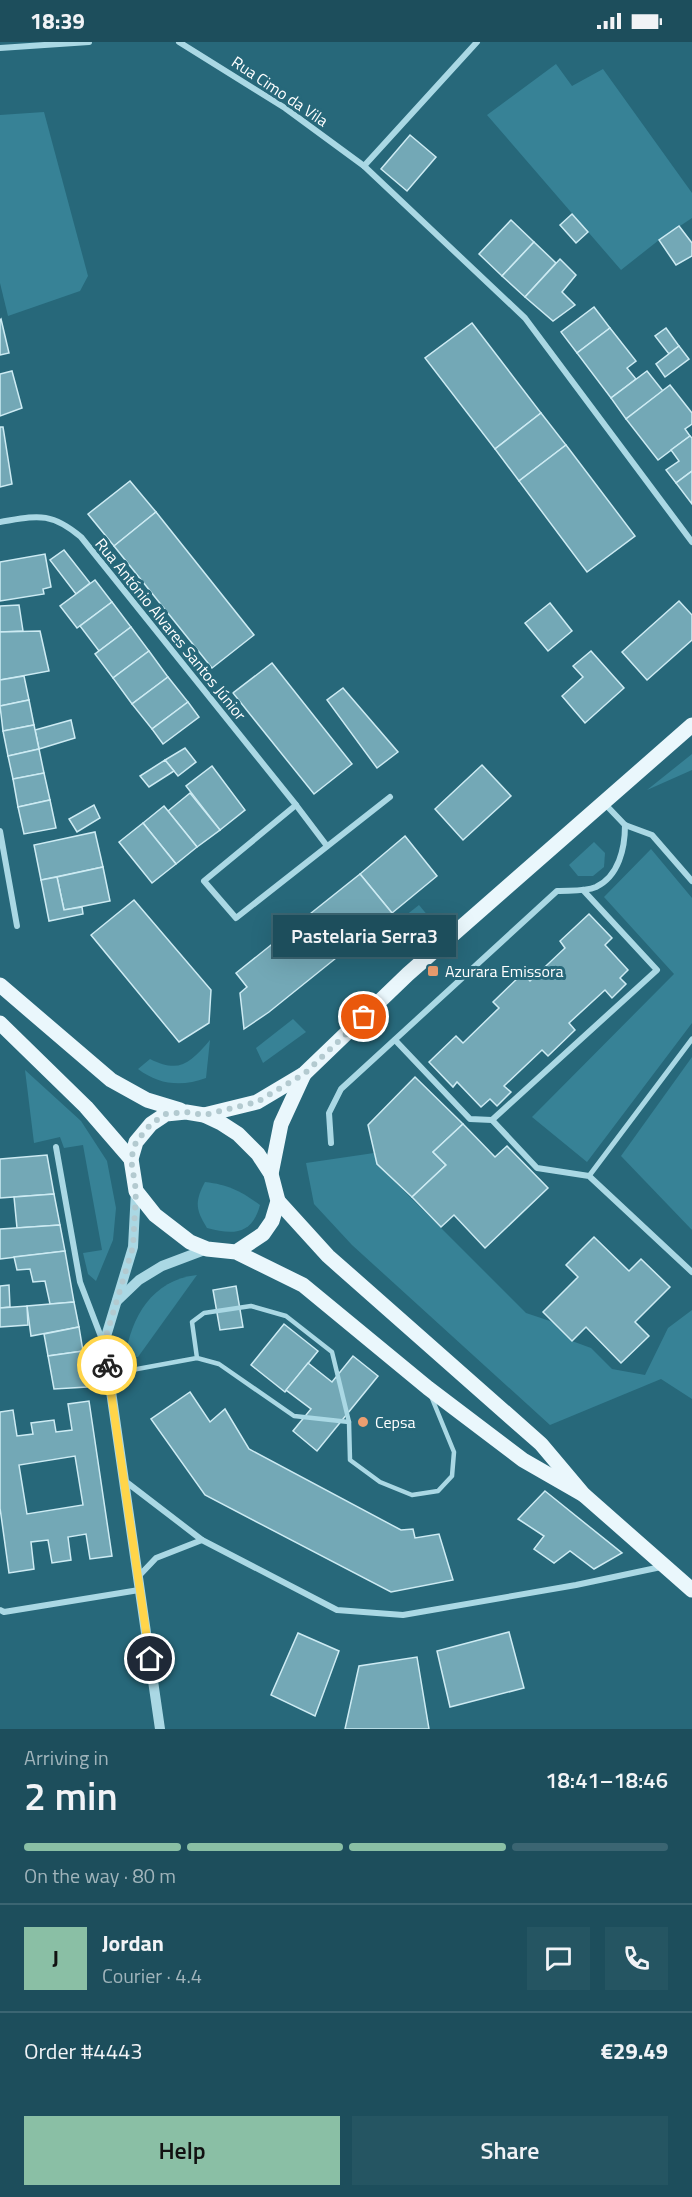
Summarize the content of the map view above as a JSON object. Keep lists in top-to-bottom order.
{
  "streets": {
    "street": ["Rua Cimo da Vila", "Rua António Alvares Santos Júnior"]
  },
  "places": {
    "transit": ["Azurara Emissora"],
    "other": ["Pastelaria Serra3", "Cepsa"]
  },
  "page": {
    "status": "18:39",
    "bubble": "Pastelaria Serra3",
    "heading": ["2 min", "Arriving in", "18:41–18:46"],
    "panel": [
      "Jordan",
      "Courier · 4.4",
      "Order #4443",
      "€29.49"
    ],
    "bar": "On the way · 80 m",
    "round": "J",
    "buttons": ["Help", "Share"]
  }
}
